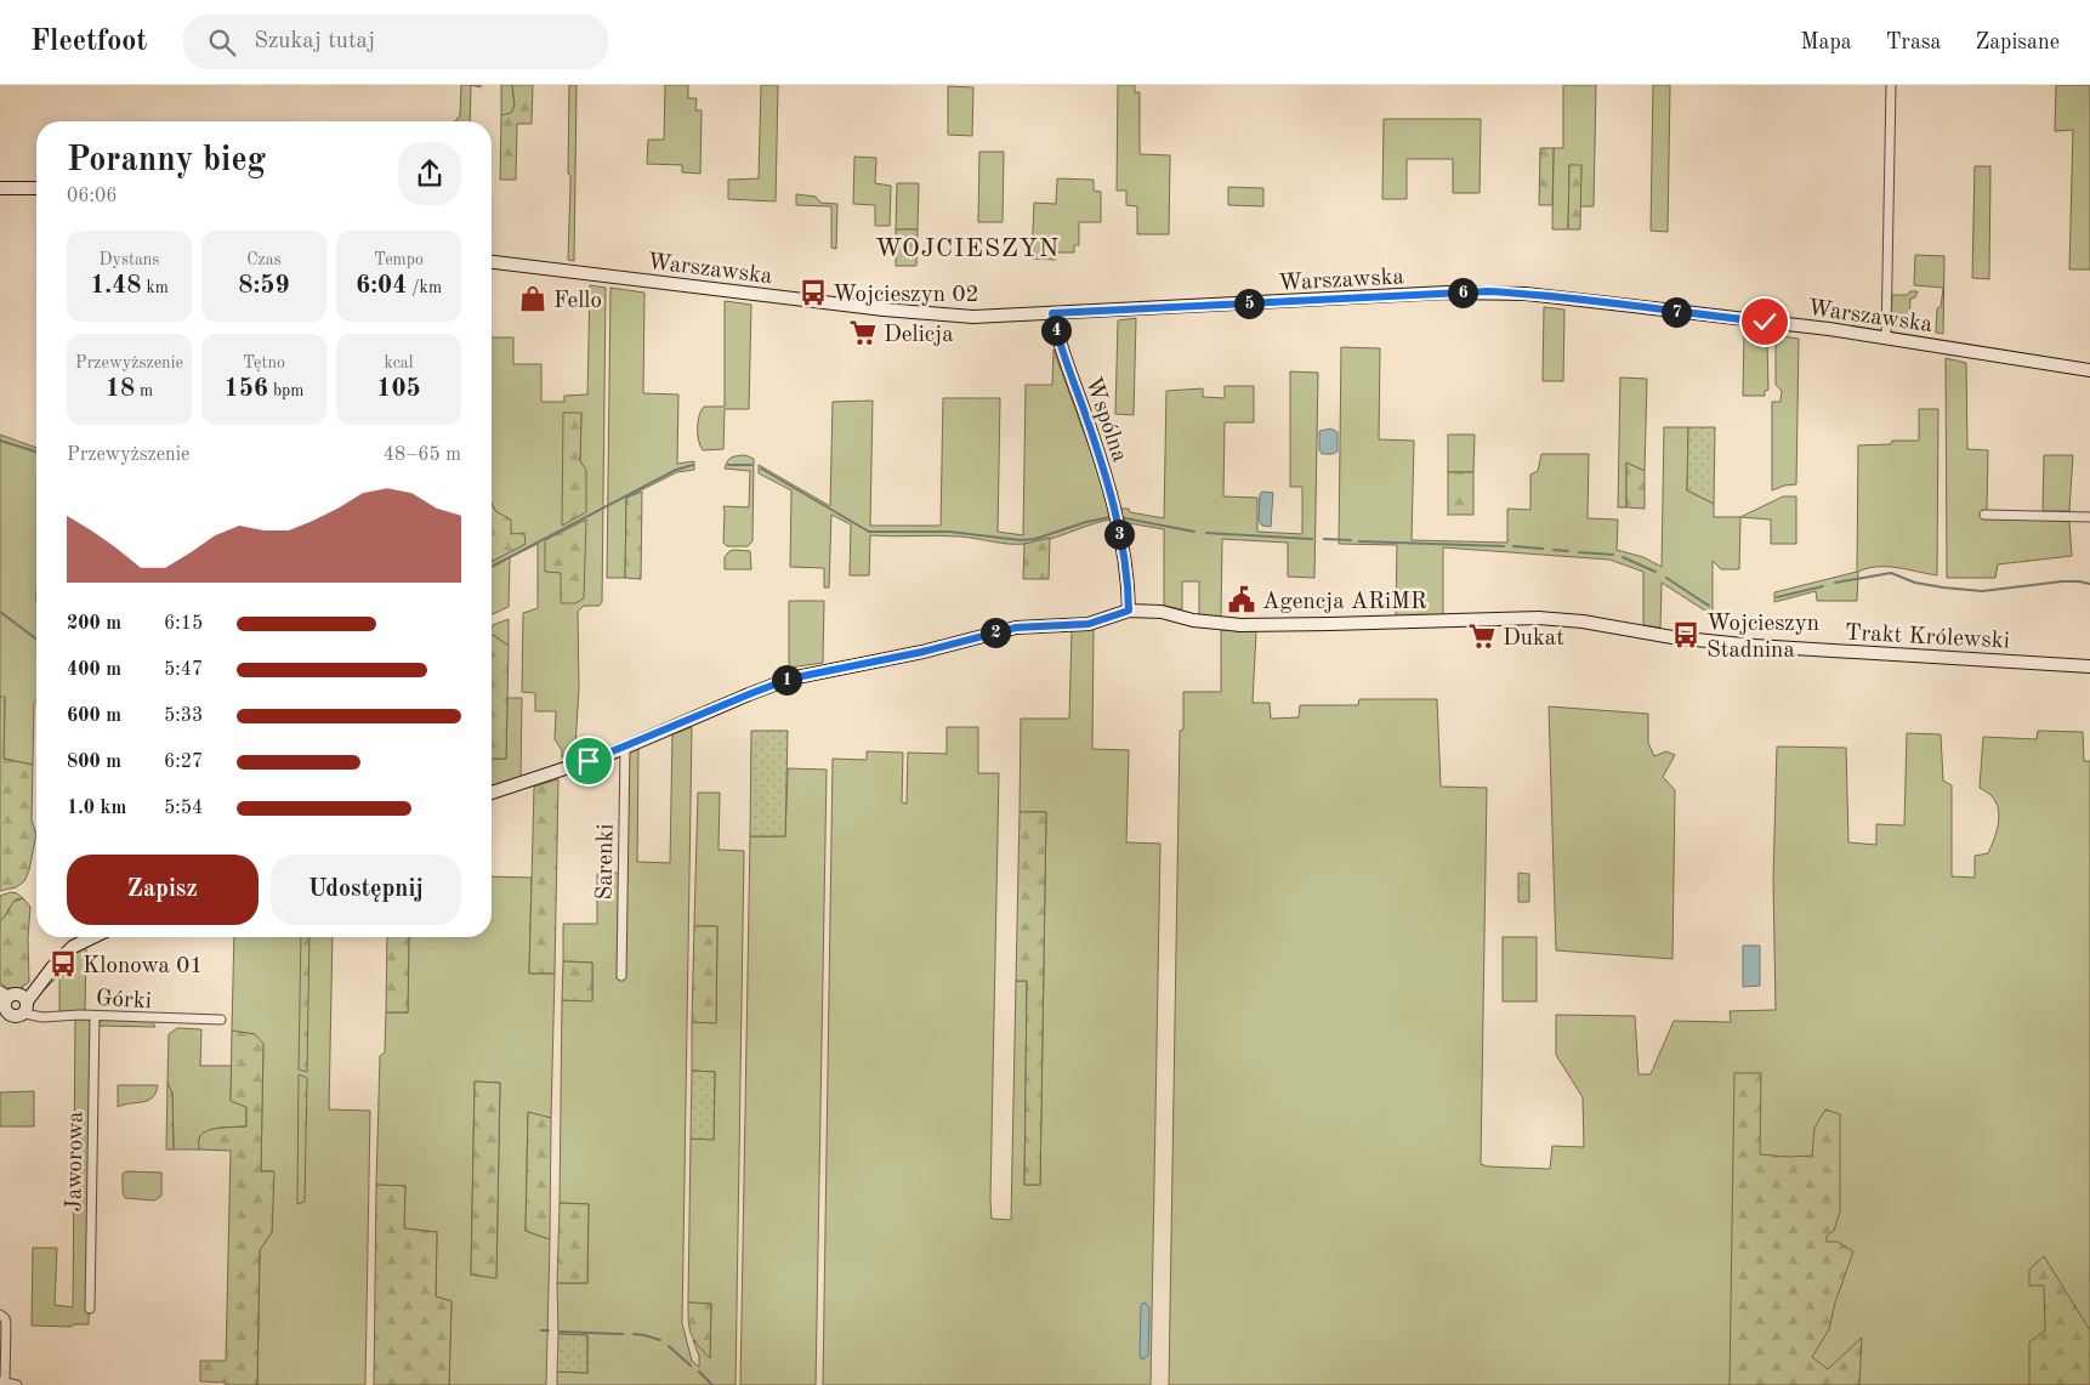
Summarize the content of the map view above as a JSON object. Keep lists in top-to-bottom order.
{
  "streets": {
    "street": [
      "Warszawska",
      "Wspólna",
      "Trakt Królewski",
      "Sarenki",
      "Górki",
      "Jaworowa"
    ]
  },
  "crossings": [
    ["Warszawska", "Wspólna"],
    ["Wspólna", "Trakt Królewski"],
    ["Trakt Królewski", "Sarenki"],
    ["Górki", "Jaworowa"]
  ],
  "districts": ["WOJCIESZYN"],
  "places": {
    "bus stop": ["Wojcieszyn 02", "Wojcieszyn Stadnina", "Klonowa 01"],
    "shop": ["Fello"],
    "supermarket": ["Delicja", "Dukat"],
    "public building": ["Agencja ARiMR"]
  },
  "page": {
    "header": "Fleetfoot",
    "search": "Szukaj tutaj",
    "nav": ["Mapa", "Trasa", "Zapisane"],
    "heading": ["Poranny bieg", "06:06"],
    "stats": [
      ["Dystans", "1.48 km"],
      ["Czas", "8:59"],
      ["Tempo", "6:04 /km"],
      ["Przewyższenie", "18 m"],
      ["Tętno", "156 bpm"],
      ["kcal", "105"]
    ],
    "pins": [
      "6",
      "5",
      "7",
      "4",
      "3",
      "2",
      "1"
    ],
    "chart": ["Przewyższenie", "48–65 m"],
    "list": [
      {
        "name": "200 m",
        "note": "6:15"
      },
      {
        "name": "400 m",
        "note": "5:47"
      },
      {
        "name": "600 m",
        "note": "5:33"
      },
      {
        "name": "800 m",
        "note": "6:27"
      },
      {
        "name": "1.0 km",
        "note": "5:54"
      }
    ],
    "buttons": ["Zapisz", "Udostępnij"]
  }
}
